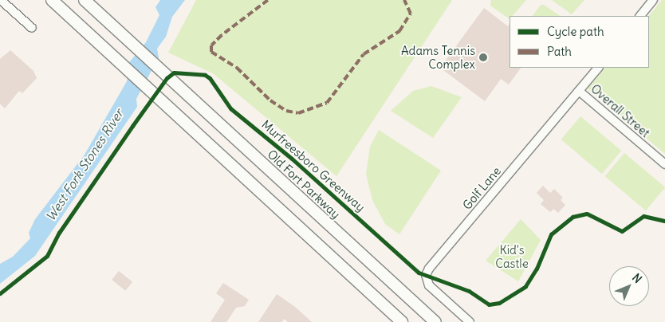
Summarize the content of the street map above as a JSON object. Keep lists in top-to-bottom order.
{
  "streets": {
    "main road": ["Old Fort Parkway"],
    "street": ["Overall Street", "Golf Lane"],
    "cycle path": ["Murfreesboro Greenway"]
  },
  "crossings": [
    ["Overall Street", "Golf Lane"]
  ],
  "water": ["West Fork Stones River"],
  "parks": ["Kid's Castle"],
  "places": ["Adams Tennis Complex"],
  "legend": ["Cycle path", "Path"],
  "north": "top right"
}
